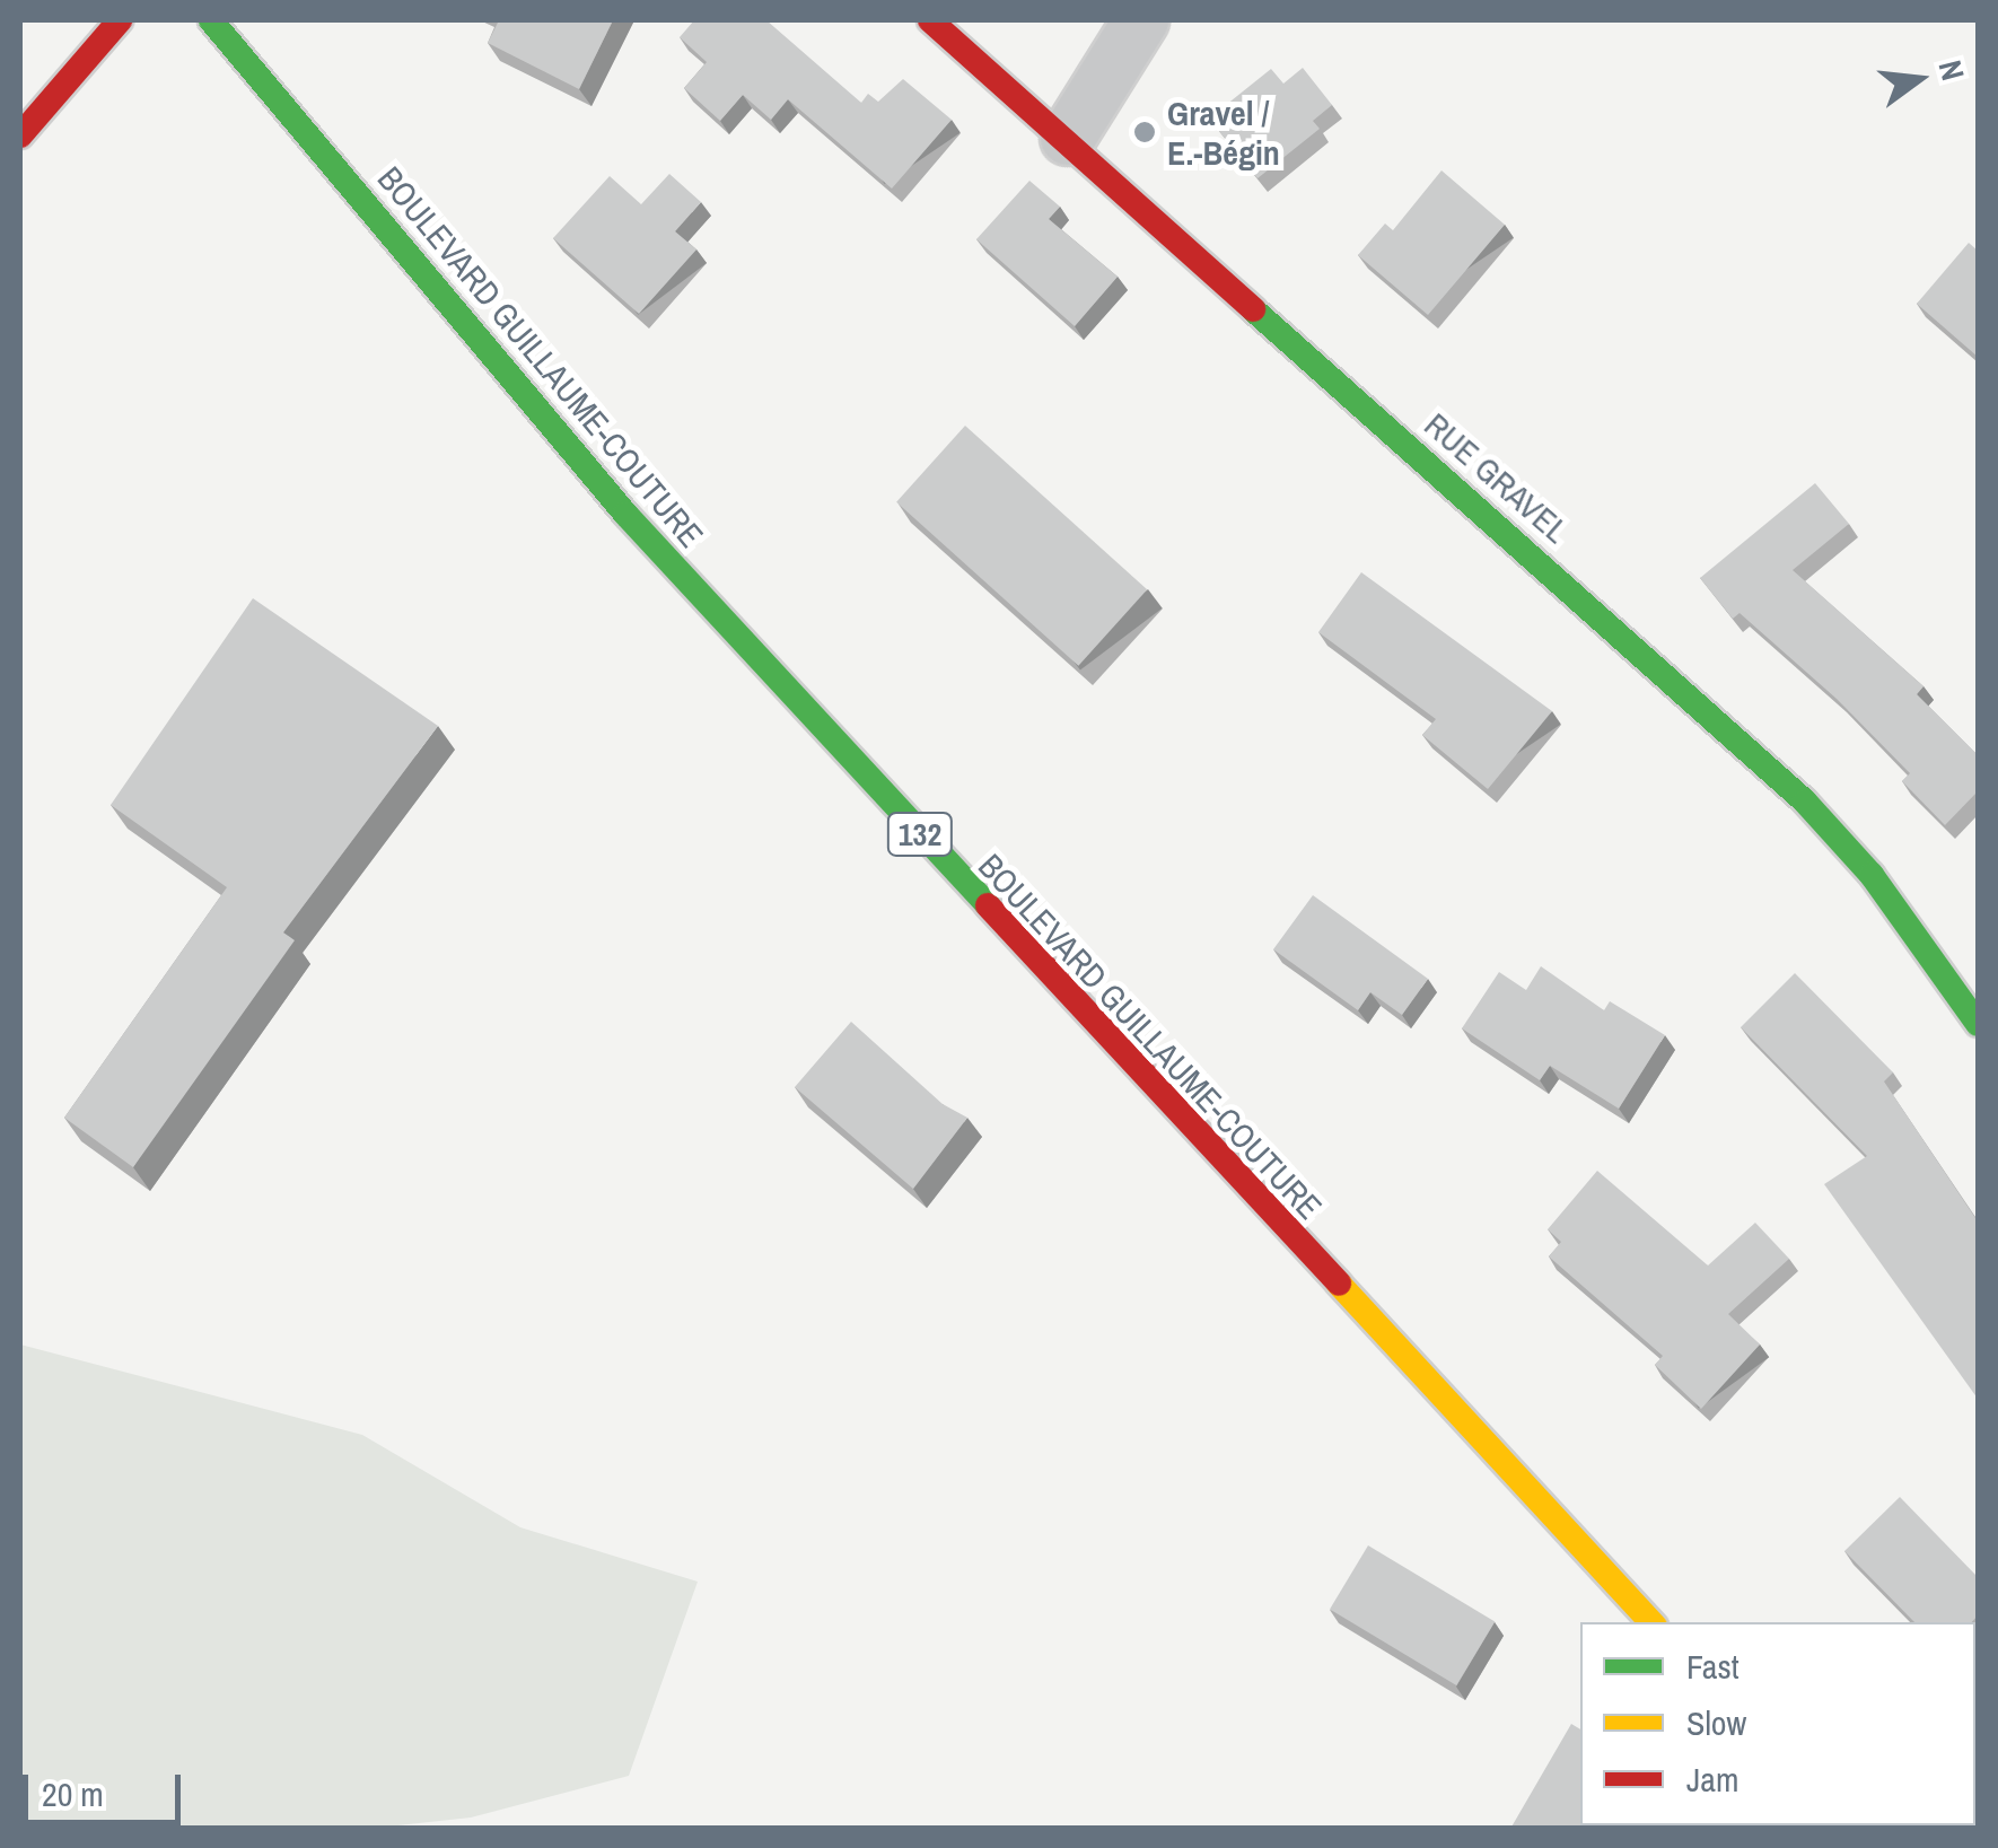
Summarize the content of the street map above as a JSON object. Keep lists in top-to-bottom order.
{
  "streets": {
    "main road": ["BOULEVARD GUILLAUME-COUTURE", "RUE GRAVEL", "132"]
  },
  "places": ["Gravel / E.-Bégin"],
  "legend": ["Fast", "Slow", "Jam"],
  "scale_bar": "20 m",
  "north": "right"
}
